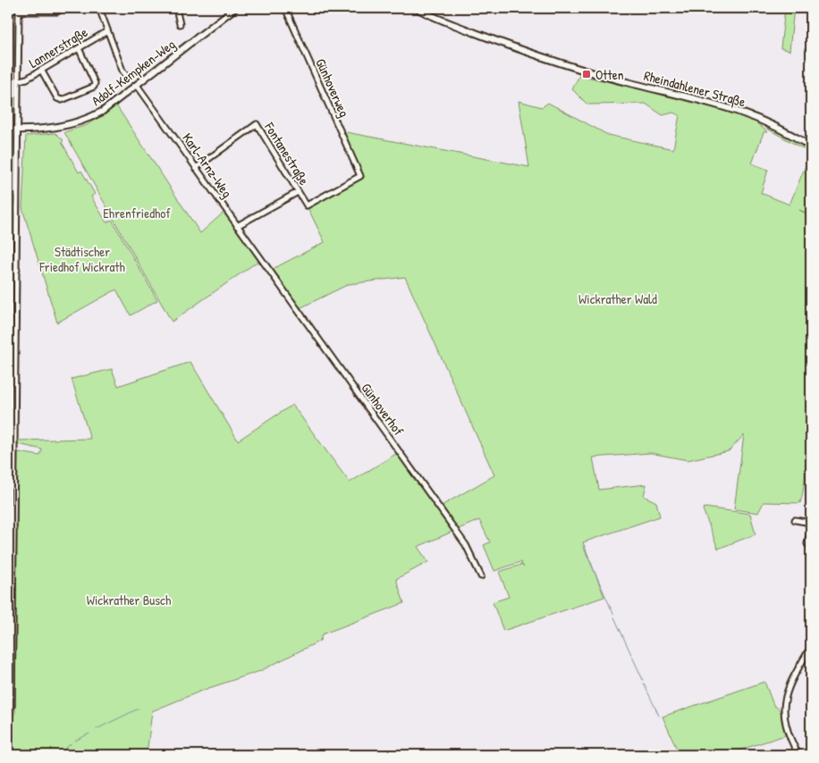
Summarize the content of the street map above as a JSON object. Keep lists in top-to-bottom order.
{
  "streets": {
    "main road": ["Adolf-Kempken-Weg", "Rheindahlener Straße"],
    "street": [
      "Lannerstraße",
      "Günhoverweg",
      "Fontanestraße",
      "Karl-Arnz-Weg",
      "Günhoverhof"
    ]
  },
  "crossings": [
    ["Adolf-Kempken-Weg", "Karl-Arnz-Weg"],
    ["Günhoverweg", "Fontanestraße"],
    ["Fontanestraße", "Karl-Arnz-Weg"],
    ["Karl-Arnz-Weg", "Günhoverhof"]
  ],
  "parks": [
    "Ehrenfriedhof",
    "Städtischer Friedhof Wickrath",
    "Wickrather Wald",
    "Wickrather Busch"
  ],
  "places": {
    "transit": ["Otten"]
  }
}
